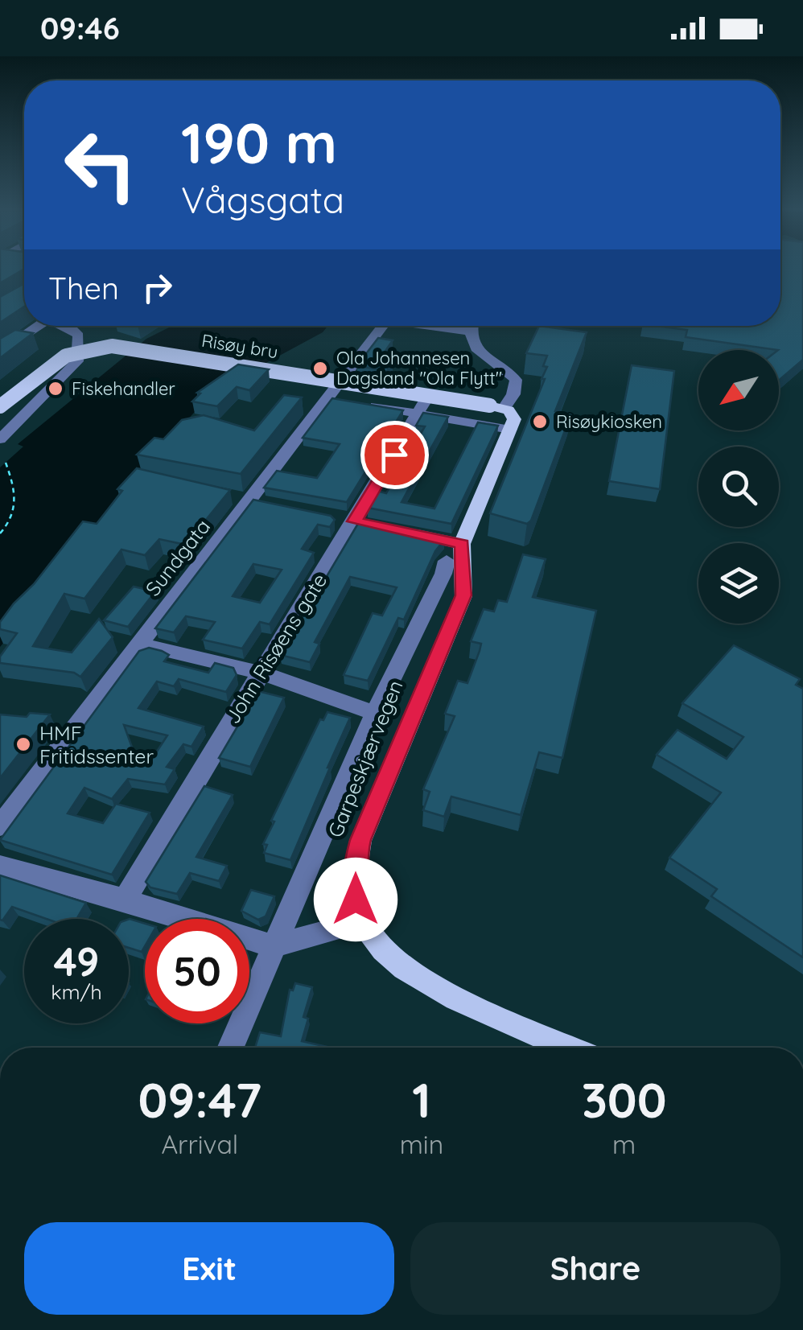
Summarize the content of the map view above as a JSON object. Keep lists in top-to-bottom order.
{
  "streets": {
    "main road": ["Risøy bru", "Garpeskjærvegen"],
    "street": ["Sundgata", "John Risøens gate"]
  },
  "places": [
    "Ola Johannesen Dagsland \"Ola Flytt\"",
    "Fiskehandler",
    "Risøykiosken",
    "HMF Fritidssenter"
  ],
  "north": "bottom left",
  "page": {
    "status": "09:46",
    "turn": ["190 m", "Vågsgata"],
    "then": "Then",
    "speed": "49 km/h",
    "limit": "50",
    "eta": [
      "09:47",
      "Arrival",
      "1",
      "min",
      "300",
      "m"
    ],
    "buttons": ["Exit", "Share"]
  }
}
